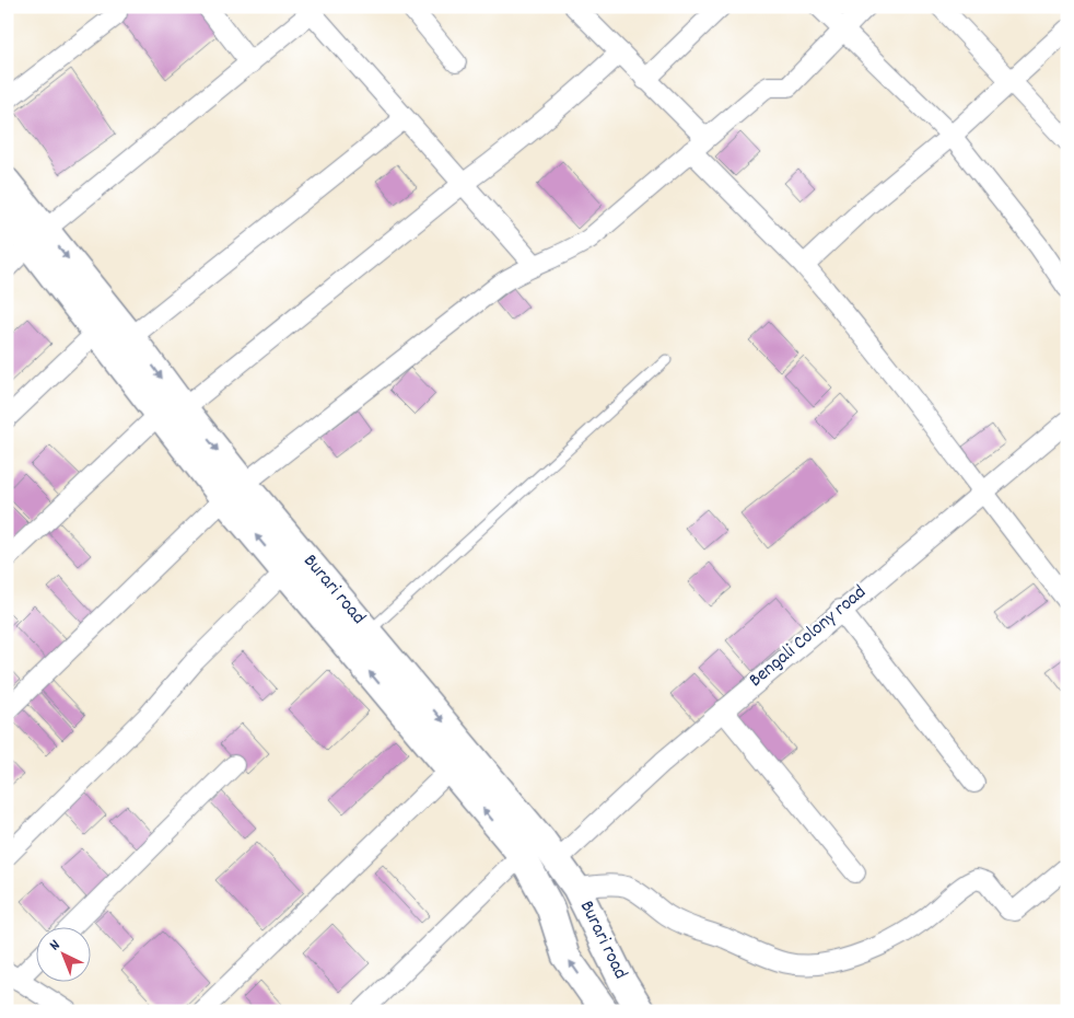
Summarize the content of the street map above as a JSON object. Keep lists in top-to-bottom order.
{
  "streets": {
    "main road": ["Burari road"],
    "street": ["Bengali Colony road"]
  },
  "crossings": [
    ["Burari road", "Bengali Colony road"]
  ],
  "north": "top left"
}
